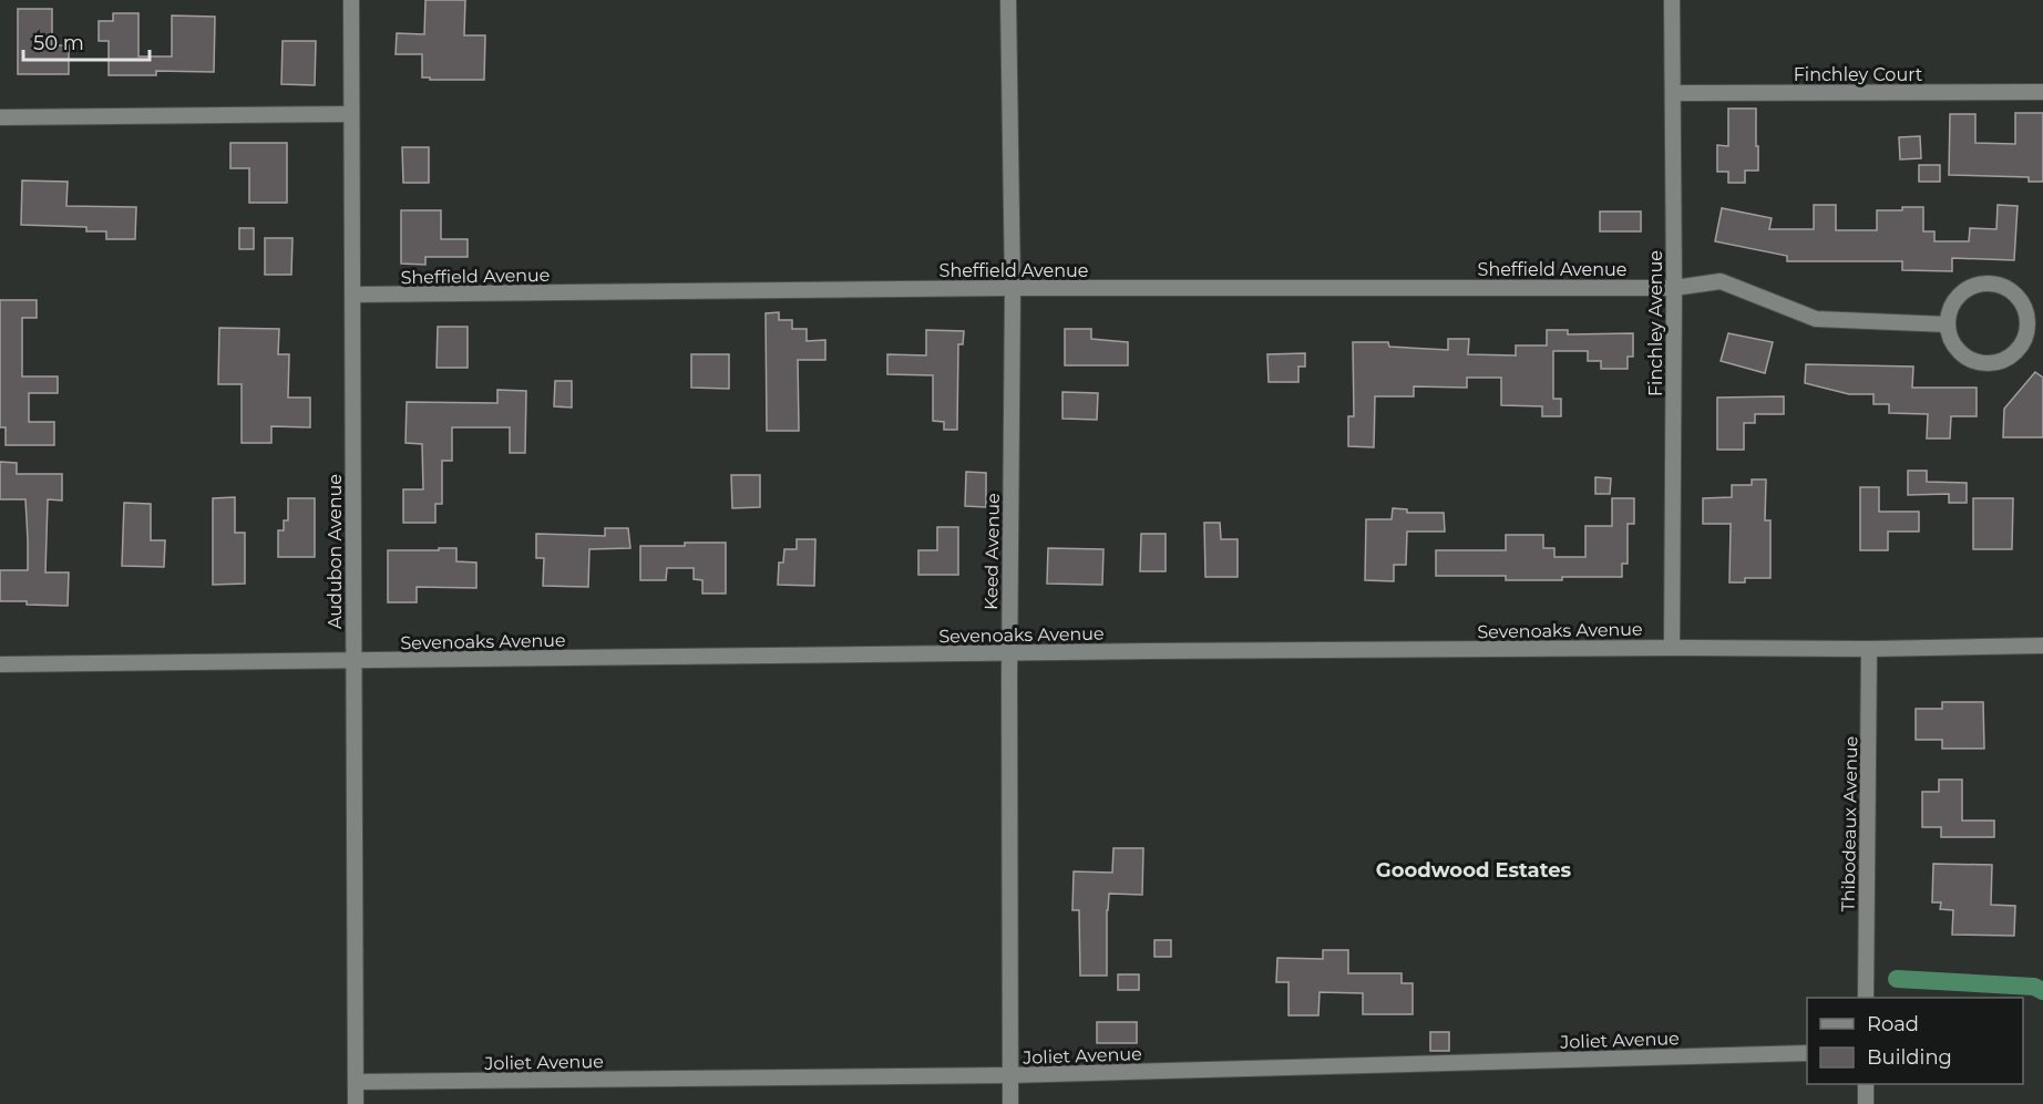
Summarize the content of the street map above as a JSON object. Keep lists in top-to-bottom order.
{
  "streets": {
    "street": [
      "Finchley Court",
      "Sheffield Avenue",
      "Finchley Avenue",
      "Audubon Avenue",
      "Keed Avenue",
      "Sevenoaks Avenue",
      "Thibodeaux Avenue",
      "Joliet Avenue"
    ]
  },
  "crossings": [
    ["Finchley Court", "Finchley Avenue"],
    ["Sheffield Avenue", "Finchley Avenue"],
    ["Sheffield Avenue", "Audubon Avenue"],
    ["Sheffield Avenue", "Keed Avenue"],
    ["Finchley Avenue", "Sevenoaks Avenue"],
    ["Audubon Avenue", "Sevenoaks Avenue"],
    ["Audubon Avenue", "Joliet Avenue"],
    ["Keed Avenue", "Sevenoaks Avenue"],
    ["Keed Avenue", "Joliet Avenue"],
    ["Sevenoaks Avenue", "Thibodeaux Avenue"]
  ],
  "districts": ["Goodwood Estates"],
  "legend": ["Road", "Building"],
  "scale_bar": "50 m"
}
